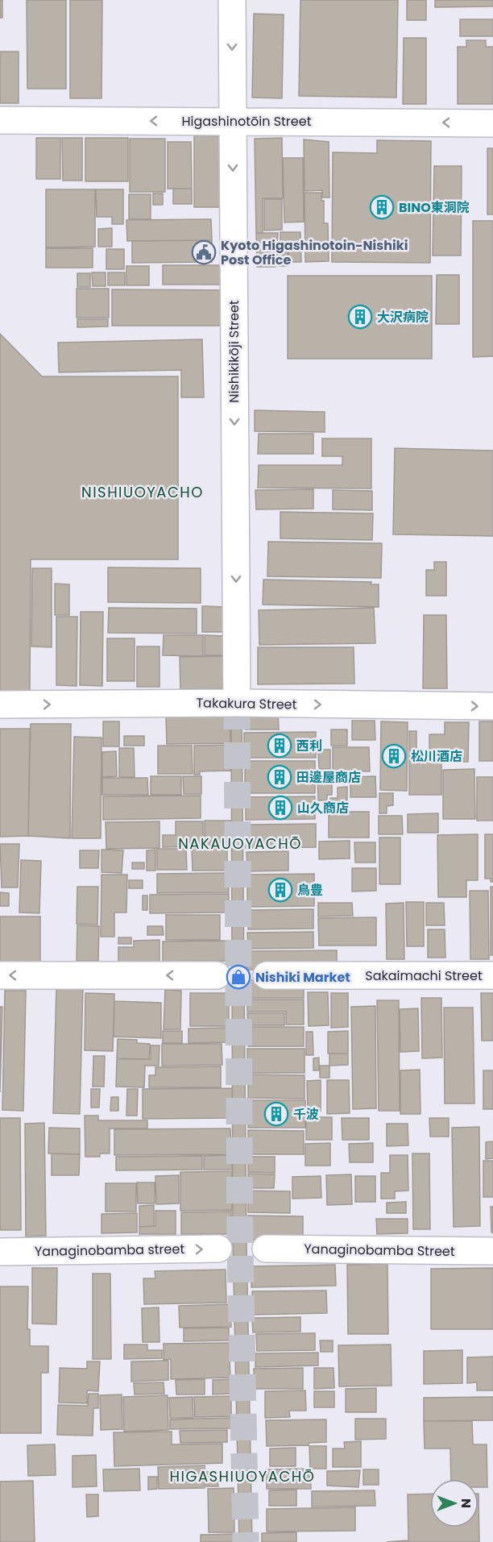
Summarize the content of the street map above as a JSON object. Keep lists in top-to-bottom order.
{
  "streets": {
    "street": [
      "Higashinotōin Street",
      "Nishikikōji Street",
      "Takakura Street",
      "Sakaimachi Street",
      "Yanaginobamba street",
      "Yanaginobamba Street"
    ]
  },
  "crossings": [
    ["Higashinotōin Street", "Nishikikōji Street"],
    ["Nishikikōji Street", "Takakura Street"]
  ],
  "one_way": [
    "Higashinotōin Street",
    "Nishikikōji Street",
    "Takakura Street",
    "Yanaginobamba street"
  ],
  "districts": ["NISHIUOYACHO", "NAKAUOYACHŌ", "HIGASHIUOYACHŌ"],
  "places": {
    "building": [
      "BINO東洞院",
      "大沢病院",
      "西利",
      "松川酒店",
      "田邊屋商店",
      "山久商店",
      "鳥豊",
      "千波"
    ],
    "public building": ["Kyoto Higashinotoin-Nishiki Post Office"],
    "shop": ["Nishiki Market"]
  },
  "north": "right"
}
